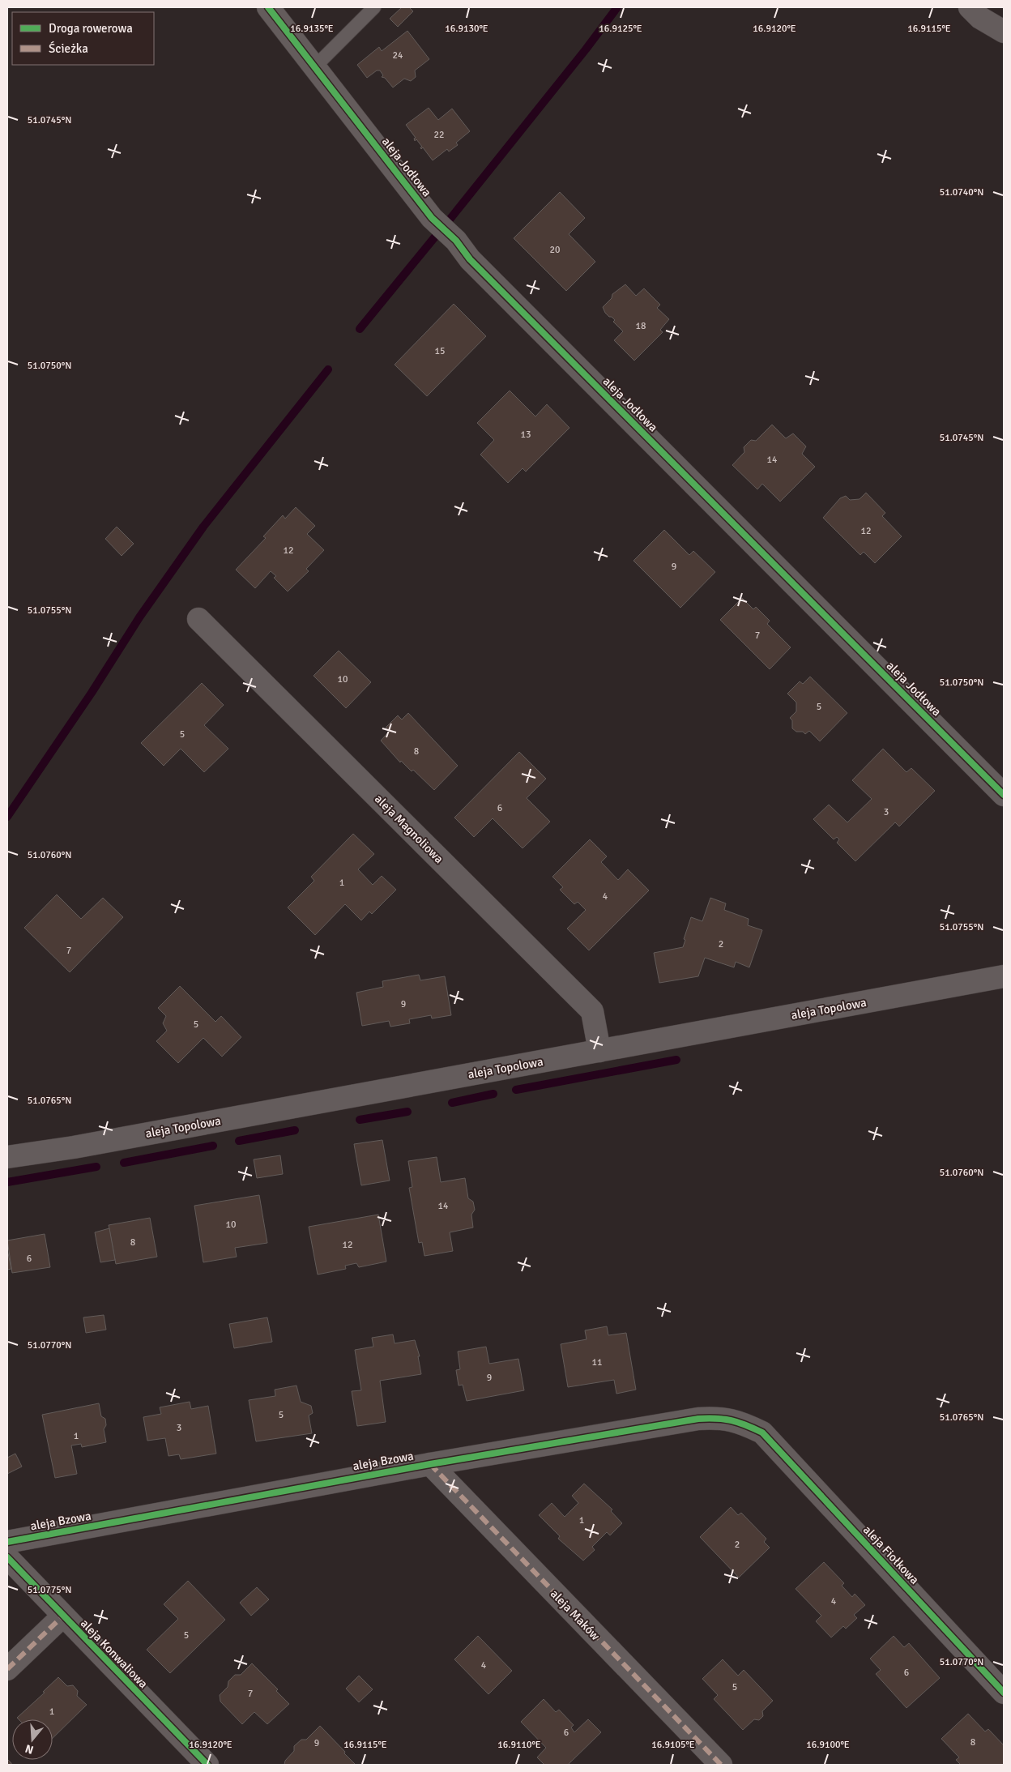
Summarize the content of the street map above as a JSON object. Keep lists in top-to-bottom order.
{
  "streets": {
    "street": [
      "aleja Jodłowa",
      "aleja Magnoliowa",
      "aleja Topolowa",
      "aleja Bzowa",
      "aleja Fiołkowa",
      "aleja Maków",
      "aleja Konwaliowa"
    ]
  },
  "crossings": [
    ["aleja Magnoliowa", "aleja Topolowa"],
    ["aleja Bzowa", "aleja Fiołkowa"],
    ["aleja Bzowa", "aleja Maków"]
  ],
  "house_numbers": [
    "24",
    "22",
    "20",
    "18",
    "15",
    "13",
    "14",
    "12",
    "12",
    "9",
    "7",
    "10",
    "5",
    "5",
    "8",
    "6",
    "3",
    "1",
    "4",
    "2",
    "7",
    "9",
    "5",
    "14",
    "10",
    "8",
    "12",
    "6",
    "11",
    "9",
    "5",
    "3",
    "1",
    "1",
    "2",
    "4",
    "5",
    "4",
    "6",
    "5",
    "7",
    "1",
    "6",
    "8",
    "9"
  ],
  "legend": ["Droga rowerowa", "Ścieżka"],
  "north": "bottom",
  "coordinates": [
    "16.9135°E",
    "16.9130°E",
    "16.9125°E",
    "16.9120°E",
    "16.9115°E",
    "51.0745°N",
    "51.0740°N",
    "51.0750°N",
    "51.0755°N",
    "51.0760°N",
    "51.0765°N",
    "51.0770°N",
    "51.0775°N",
    "16.9110°E",
    "16.9105°E",
    "16.9100°E"
  ]
}
